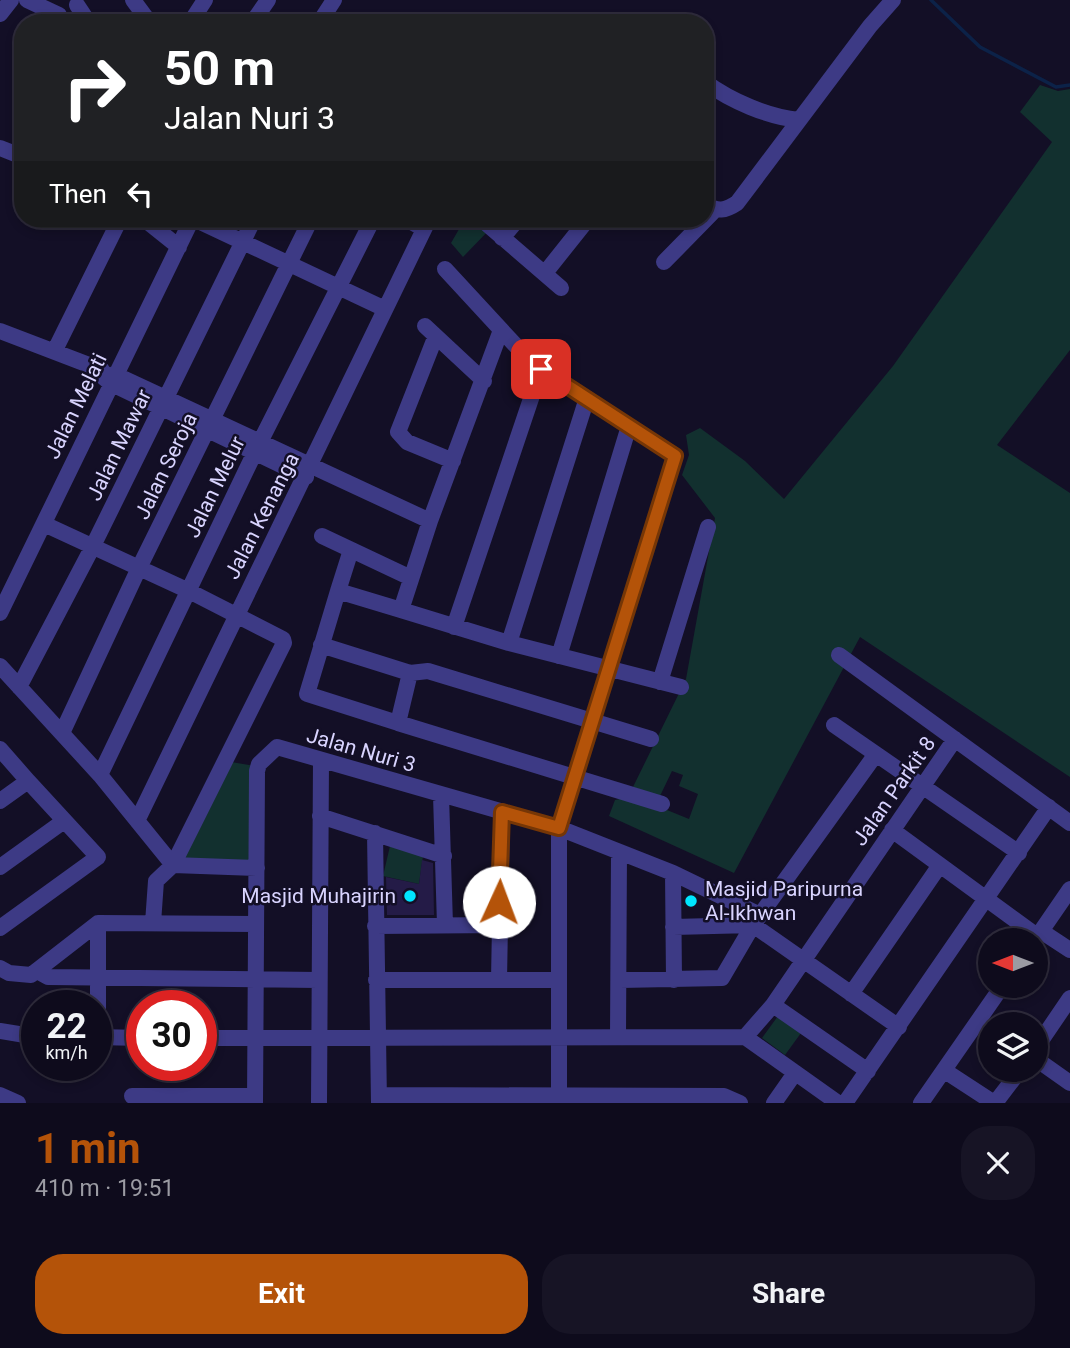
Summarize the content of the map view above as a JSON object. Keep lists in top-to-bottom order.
{
  "streets": {
    "street": [
      "Jalan Melati",
      "Jalan Mawar",
      "Jalan Seroja",
      "Jalan Melur",
      "Jalan Kenanga",
      "Jalan Nuri 3",
      "Jalan Parkit 8"
    ]
  },
  "crossings": [
    ["Jalan Nuri 3", "Jalan Parkit 8"]
  ],
  "places": ["Masjid Muhajirin", "Masjid Paripurna Al-Ikhwan"],
  "north": "left",
  "page": {
    "turn": ["50 m", "Jalan Nuri 3"],
    "then": "Then",
    "speed": "22 km/h",
    "limit": "30",
    "heading": ["1 min", "410 m · 19:51"],
    "buttons": ["Exit", "Share"]
  }
}
